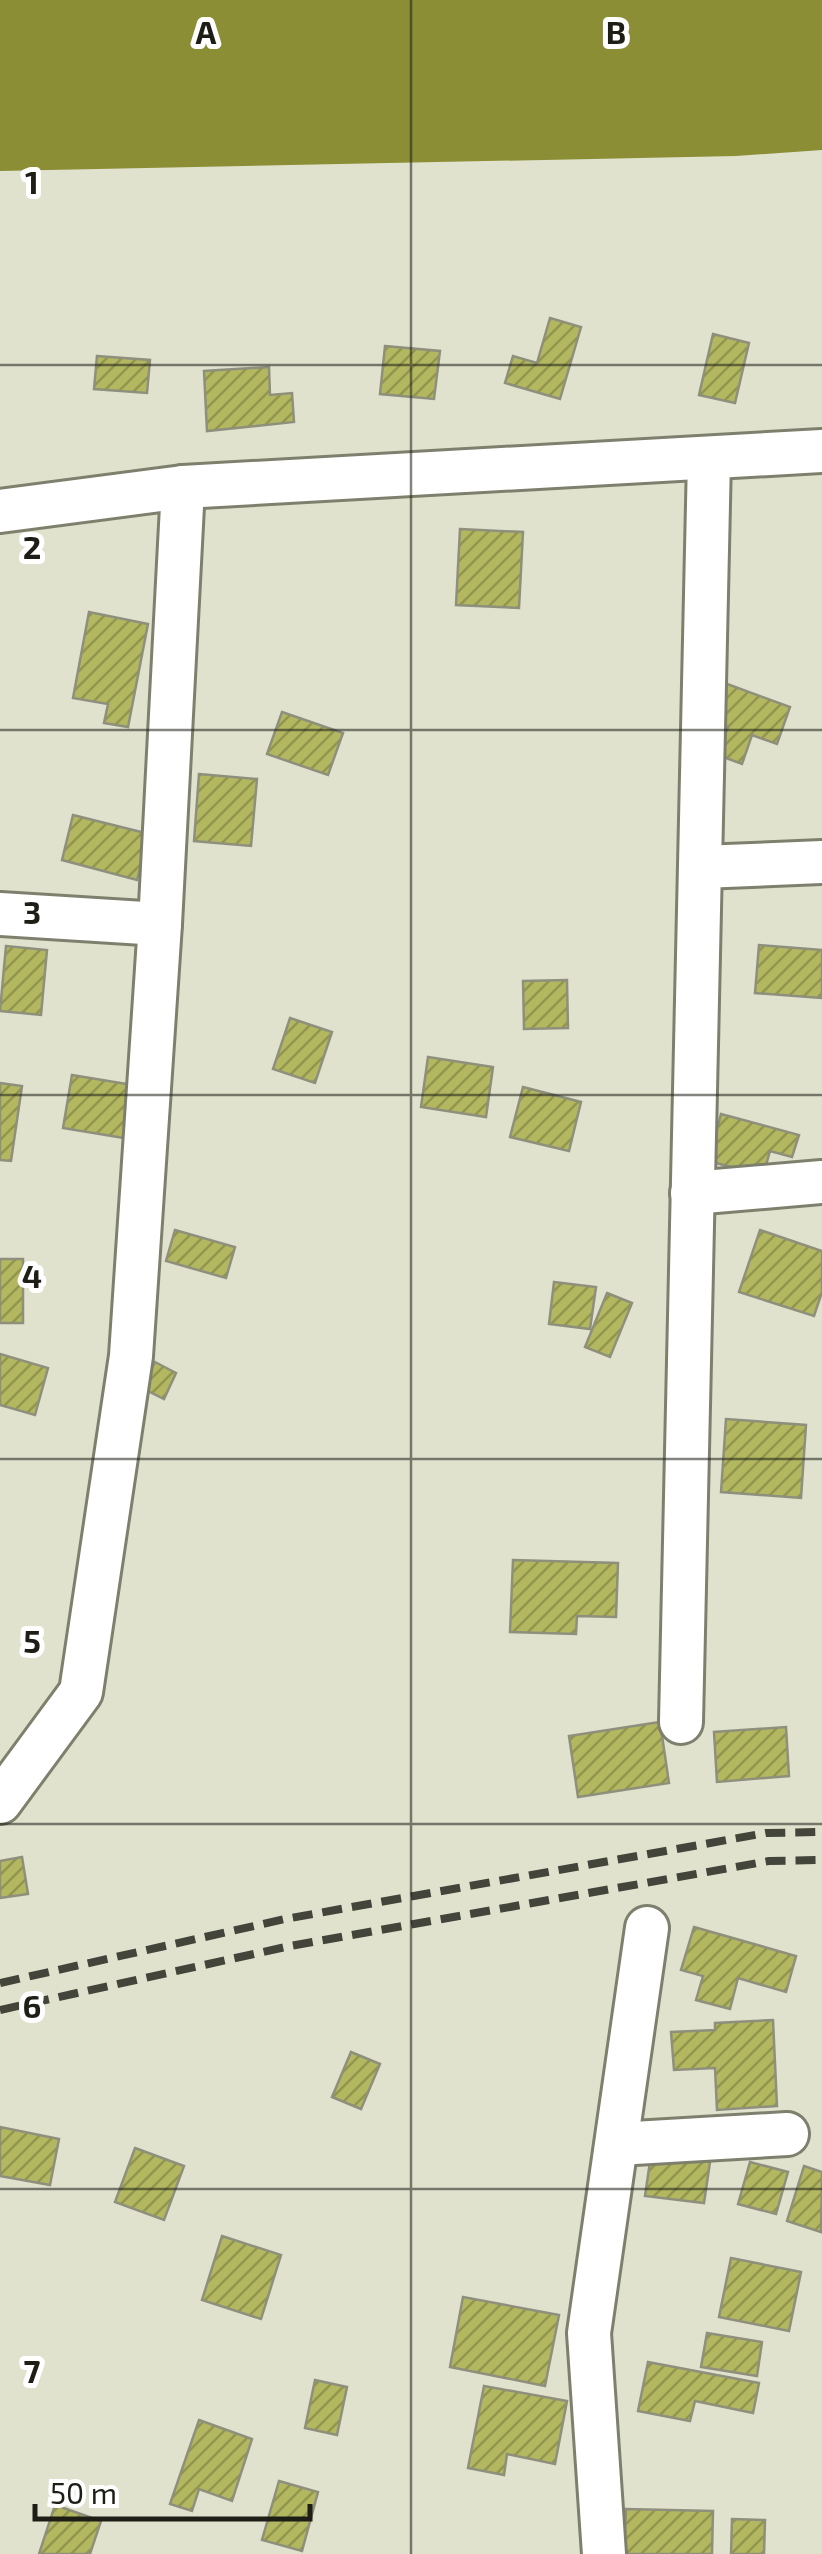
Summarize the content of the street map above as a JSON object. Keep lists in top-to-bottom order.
{
  "scale_bar": "50 m",
  "grid": {
    "columns": ["A", "B"],
    "rows": [
      "1",
      "2",
      "3",
      "4",
      "5",
      "6",
      "7"
    ]
  }
}
